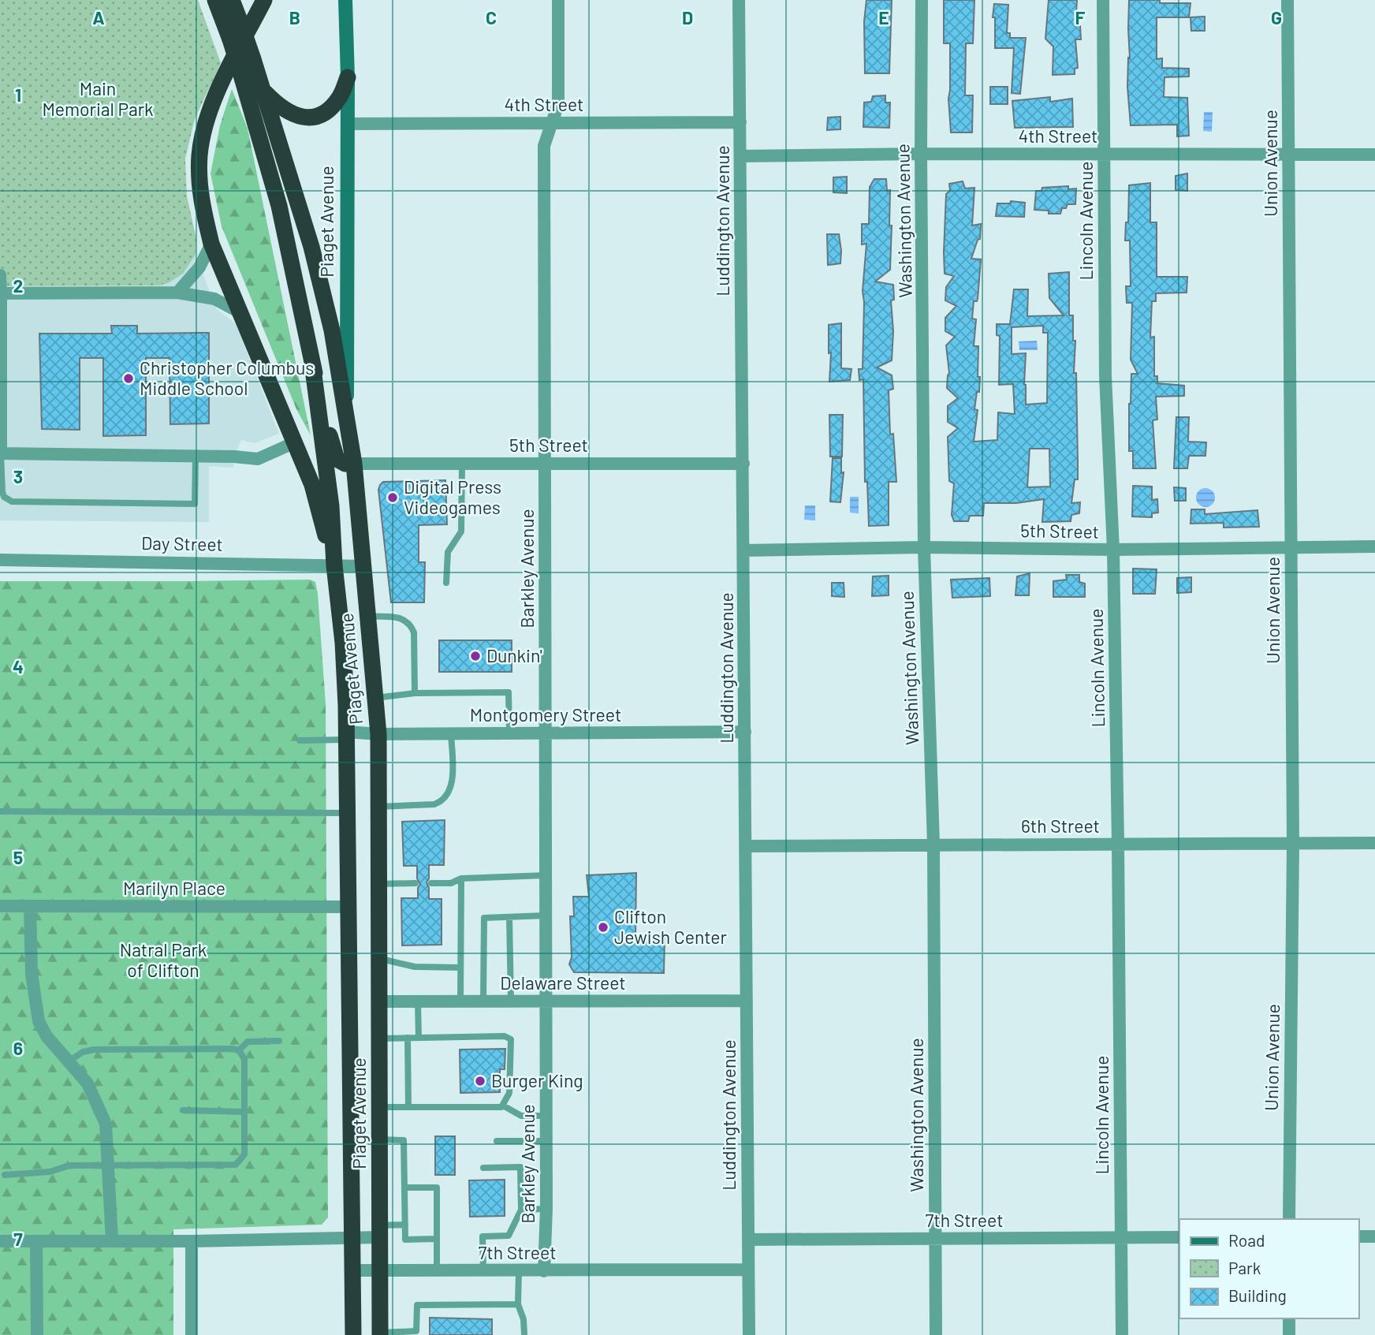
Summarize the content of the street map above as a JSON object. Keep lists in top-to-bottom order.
{
  "streets": {
    "highway": ["Piaget Avenue"],
    "street": [
      "4th Street",
      "Union Avenue",
      "Luddington Avenue",
      "Washington Avenue",
      "Lincoln Avenue",
      "5th Street",
      "Day Street",
      "Barkley Avenue",
      "Montgomery Street",
      "6th Street",
      "Marilyn Place",
      "Delaware Street",
      "7th Street"
    ]
  },
  "crossings": [
    ["4th Street", "Union Avenue"],
    ["4th Street", "Luddington Avenue"],
    ["4th Street", "Washington Avenue"],
    ["4th Street", "Lincoln Avenue"],
    ["4th Street", "Piaget Avenue"],
    ["4th Street", "Barkley Avenue"],
    ["Union Avenue", "5th Street"],
    ["Union Avenue", "6th Street"],
    ["Luddington Avenue", "5th Street"],
    ["Luddington Avenue", "Montgomery Street"],
    ["Luddington Avenue", "6th Street"],
    ["Luddington Avenue", "Delaware Street"],
    ["Luddington Avenue", "7th Street"],
    ["Washington Avenue", "5th Street"],
    ["Washington Avenue", "6th Street"],
    ["Washington Avenue", "7th Street"],
    ["Lincoln Avenue", "5th Street"],
    ["Lincoln Avenue", "6th Street"],
    ["Lincoln Avenue", "7th Street"],
    ["Piaget Avenue", "5th Street"],
    ["Piaget Avenue", "Day Street"],
    ["Piaget Avenue", "Montgomery Street"],
    ["Piaget Avenue", "Marilyn Place"],
    ["Piaget Avenue", "Delaware Street"],
    ["Piaget Avenue", "7th Street"],
    ["5th Street", "Barkley Avenue"],
    ["Barkley Avenue", "Montgomery Street"],
    ["Barkley Avenue", "Delaware Street"],
    ["Barkley Avenue", "7th Street"]
  ],
  "parks": ["Main Memorial Park", "Natral Park of Clifton"],
  "places": [
    "Christopher Columbus Middle School",
    "Digital Press Videogames",
    "Dunkin'",
    "Clifton Jewish Center",
    "Burger King"
  ],
  "legend": ["Road", "Park", "Building"],
  "grid": {
    "columns": [
      "A",
      "B",
      "C",
      "D",
      "E",
      "F",
      "G"
    ],
    "rows": [
      "1",
      "2",
      "3",
      "4",
      "5",
      "6",
      "7"
    ]
  }
}
